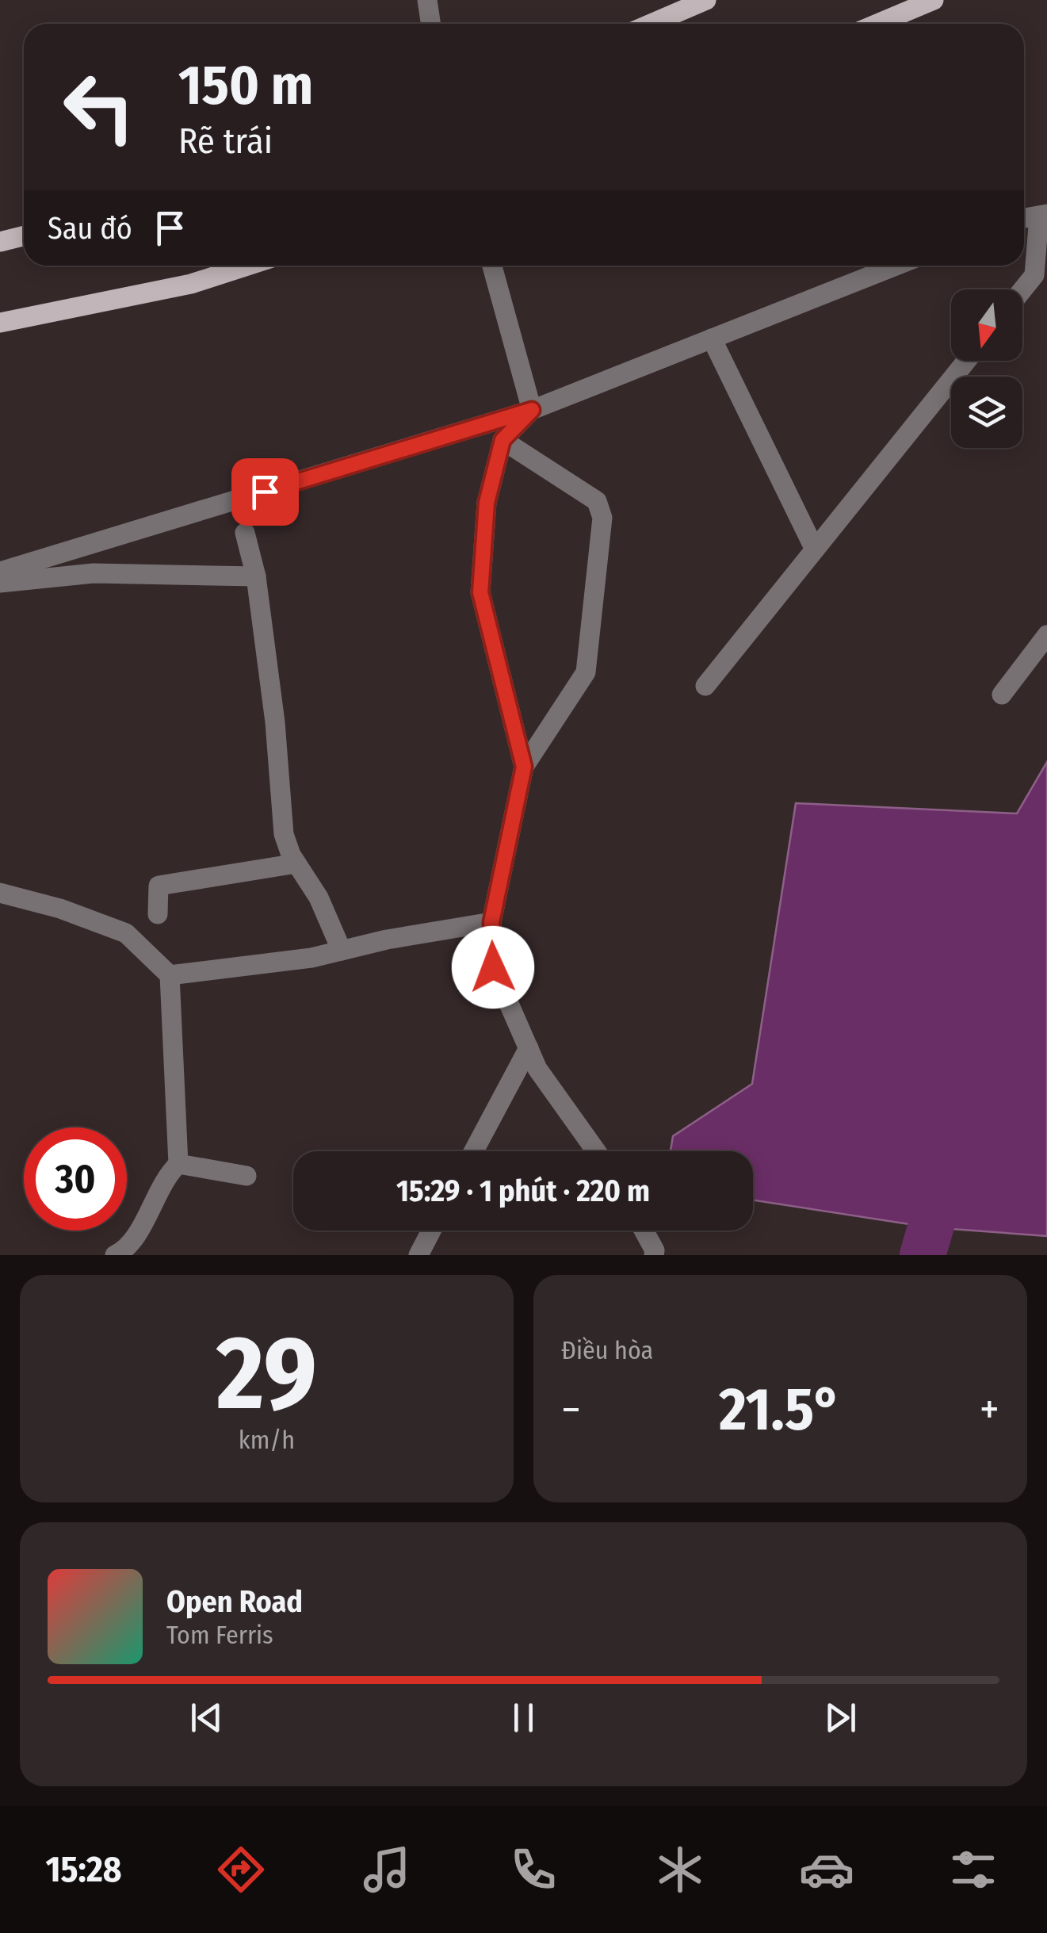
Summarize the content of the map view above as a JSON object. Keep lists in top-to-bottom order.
{
  "north": "bottom",
  "page": {
    "turn": ["150 m", "Rẽ trái"],
    "then": "Sau đó",
    "limit": "30",
    "trip": "15:29 · 1 phút · 220 m",
    "tile": [
      ["29", "km/h"],
      "Điều hòa"
    ],
    "heat": ["−", "21.5°", "+"],
    "song": ["Open Road", "Tom Ferris"],
    "tabs": "15:28"
  }
}
